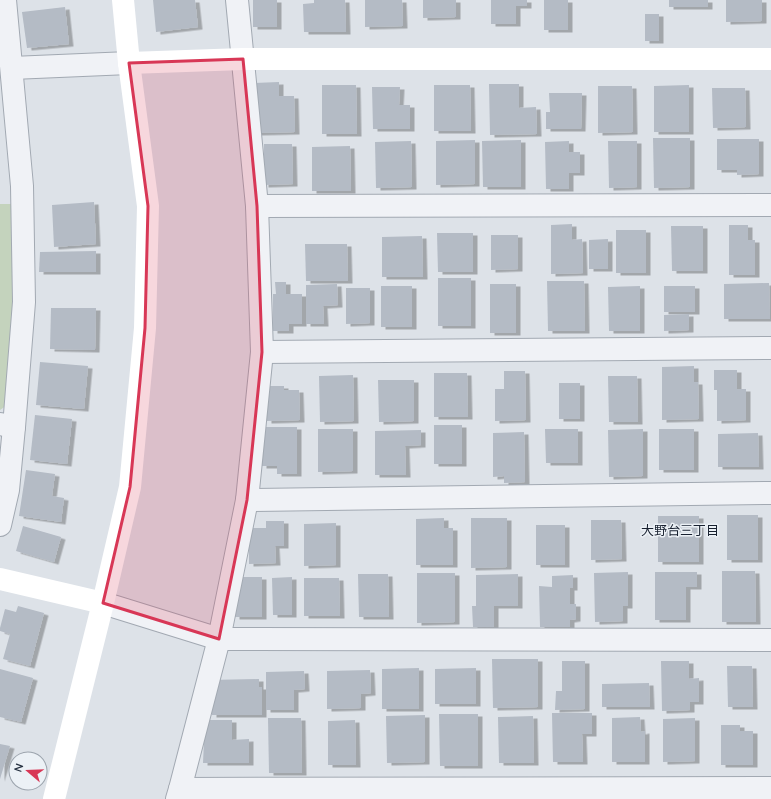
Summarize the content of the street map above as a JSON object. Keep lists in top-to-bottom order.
{
  "districts": ["大野台三丁目"],
  "north": "left"
}
